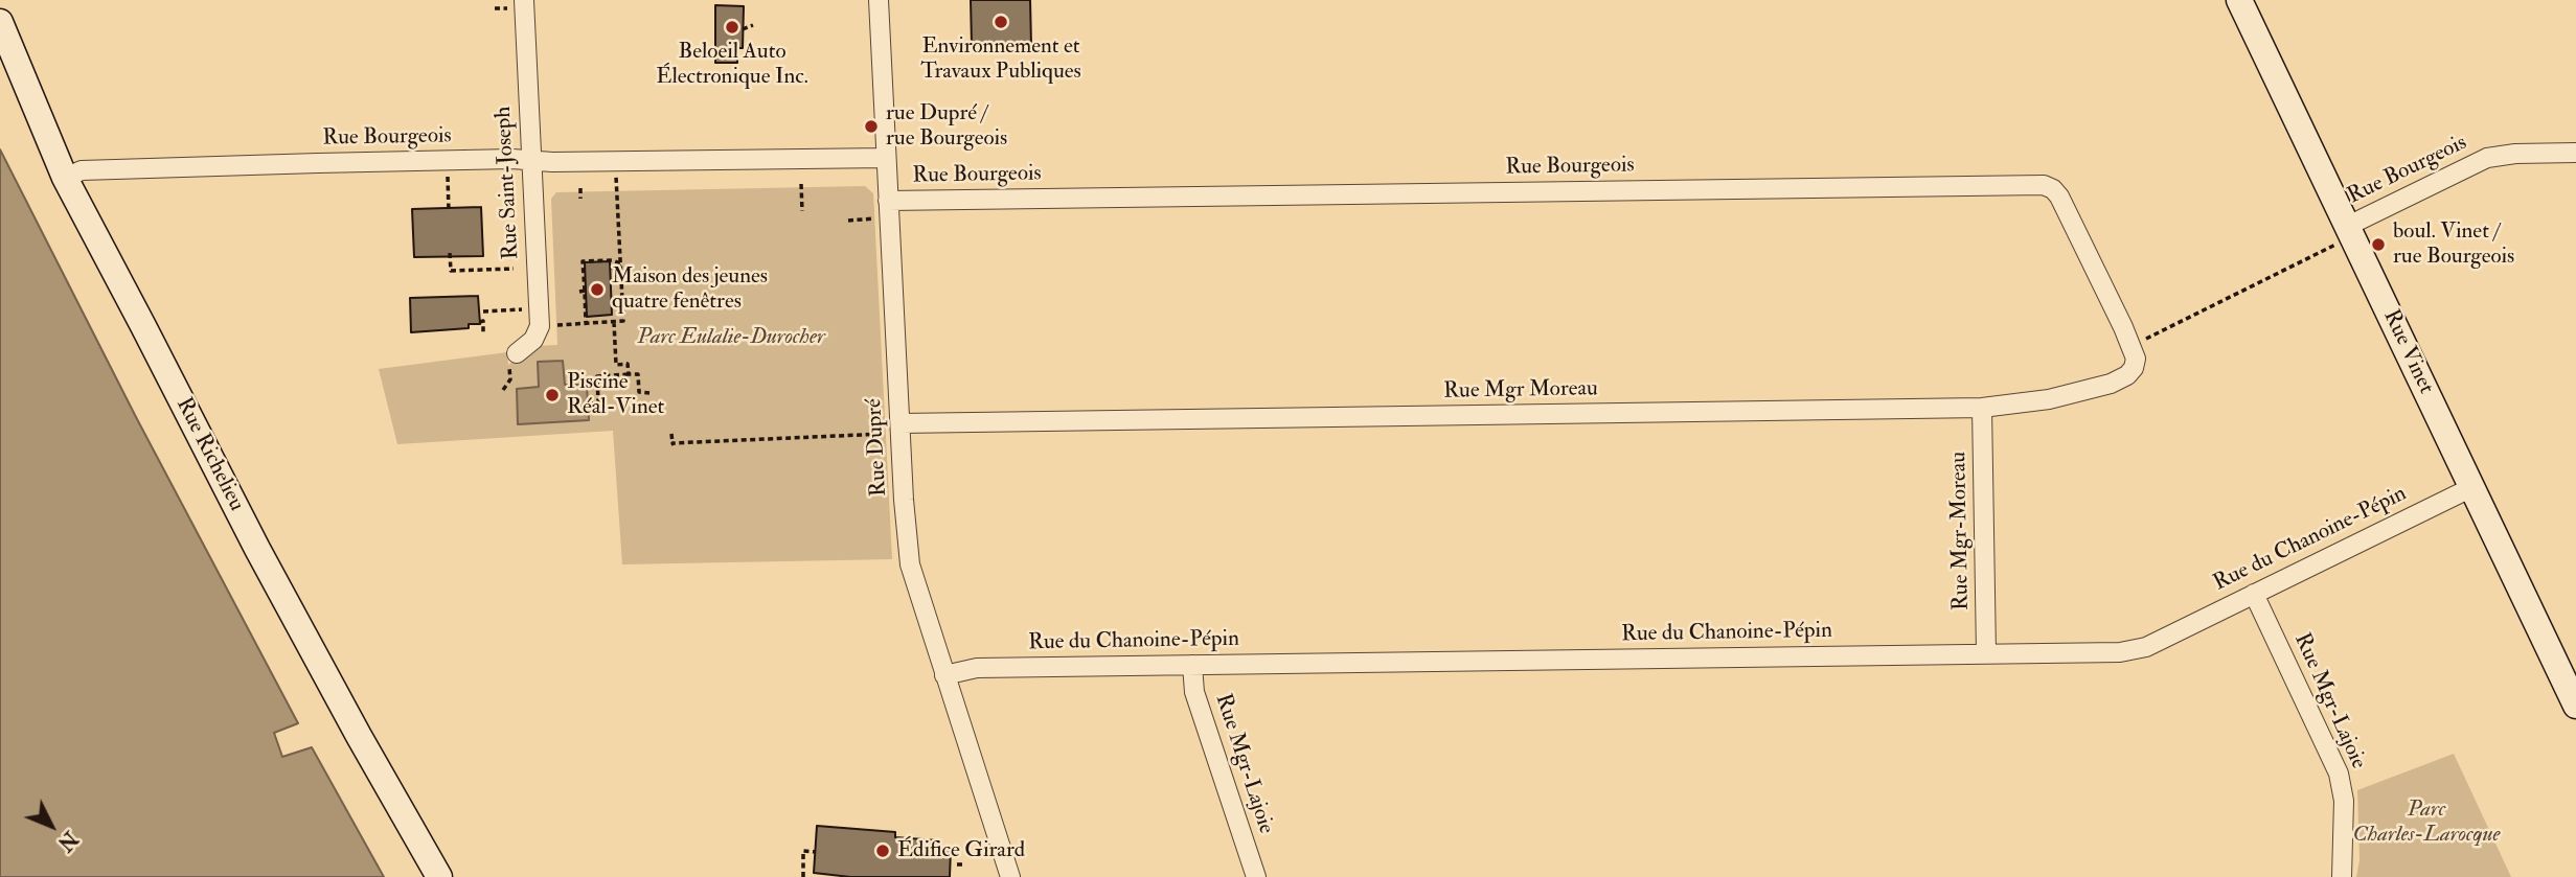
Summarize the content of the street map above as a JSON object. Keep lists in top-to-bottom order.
{
  "streets": {
    "main road": ["Rue Vinet", "Rue Richelieu"],
    "street": [
      "Rue Bourgeois",
      "Rue Saint-Joseph",
      "Rue Mgr Moreau",
      "Rue Dupré",
      "Rue Mgr-Moreau",
      "Rue du Chanoine-Pépin",
      "Rue Mgr-Lajoie"
    ]
  },
  "crossings": [
    ["Rue Bourgeois", "Rue Saint-Joseph"],
    ["Rue Bourgeois", "Rue Vinet"],
    ["Rue Bourgeois", "Rue Mgr Moreau"],
    ["Rue Bourgeois", "Rue Dupré"],
    ["Rue Bourgeois", "Rue Richelieu"],
    ["Rue Vinet", "Rue du Chanoine-Pépin"],
    ["Rue Mgr Moreau", "Rue Dupré"],
    ["Rue Mgr Moreau", "Rue Mgr-Moreau"],
    ["Rue Dupré", "Rue du Chanoine-Pépin"],
    ["Rue Mgr-Moreau", "Rue du Chanoine-Pépin"],
    ["Rue du Chanoine-Pépin", "Rue Mgr-Lajoie"]
  ],
  "parks": ["Parc Eulalie-Durocher", "Parc Charles-Larocque"],
  "places": [
    "Environnement et Travaux Publiques",
    "Beloeil Auto Électronique Inc.",
    "rue Dupré / rue Bourgeois",
    "boul. Vinet / rue Bourgeois",
    "Maison des jeunes quatre fenêtres",
    "Piscine Réal-Vinet",
    "Édifice Girard"
  ],
  "north": "bottom right"
}
